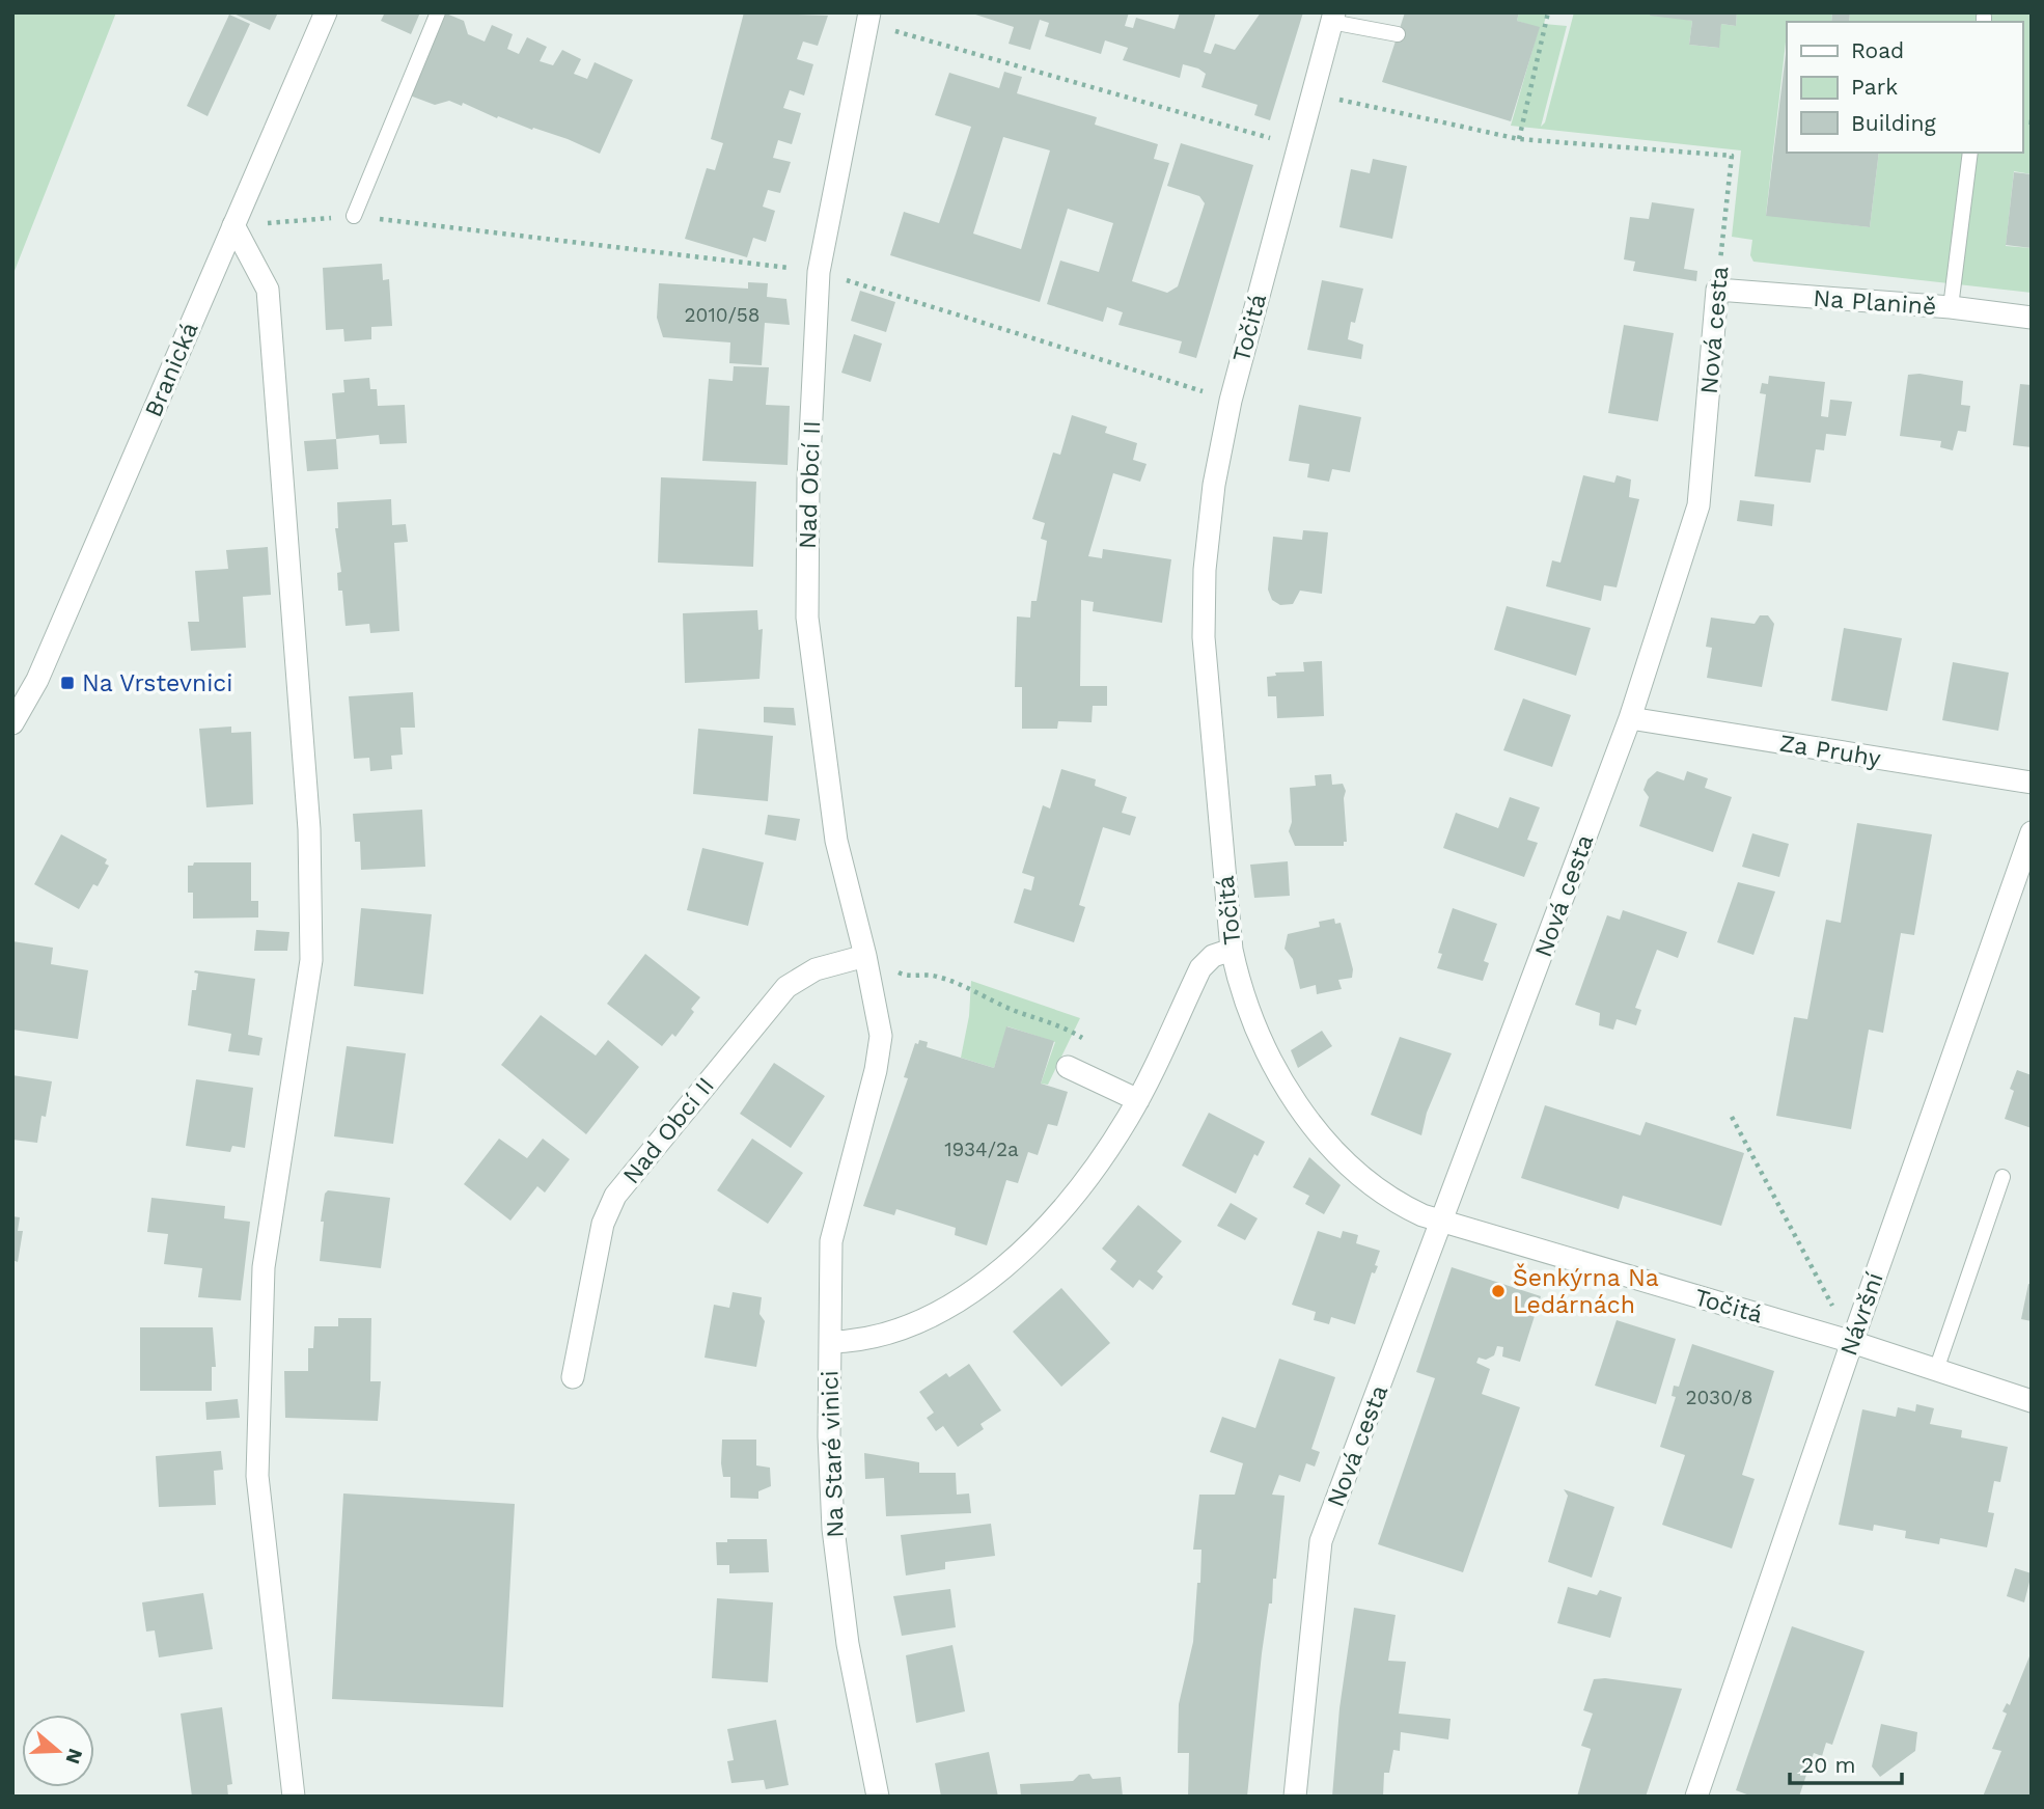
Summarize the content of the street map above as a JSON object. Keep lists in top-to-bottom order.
{
  "streets": {
    "street": [
      "Na Planině",
      "Točitá",
      "Nová cesta",
      "Branická",
      "Nad Obcí II",
      "Za Pruhy",
      "Návršní",
      "Na Staré vinici"
    ]
  },
  "crossings": [
    ["Na Planině", "Nová cesta"],
    ["Točitá", "Nová cesta"],
    ["Točitá", "Návršní"],
    ["Točitá", "Na Staré vinici"],
    ["Nová cesta", "Za Pruhy"],
    ["Nad Obcí II", "Na Staré vinici"]
  ],
  "places": {
    "transit": ["Na Vrstevnici"],
    "other": ["Šenkýrna Na Ledárnách"]
  },
  "house_numbers": ["2010/58", "1934/2a", "2030/8"],
  "legend": ["Road", "Park", "Building"],
  "scale_bar": "20 m",
  "north": "right"
}
